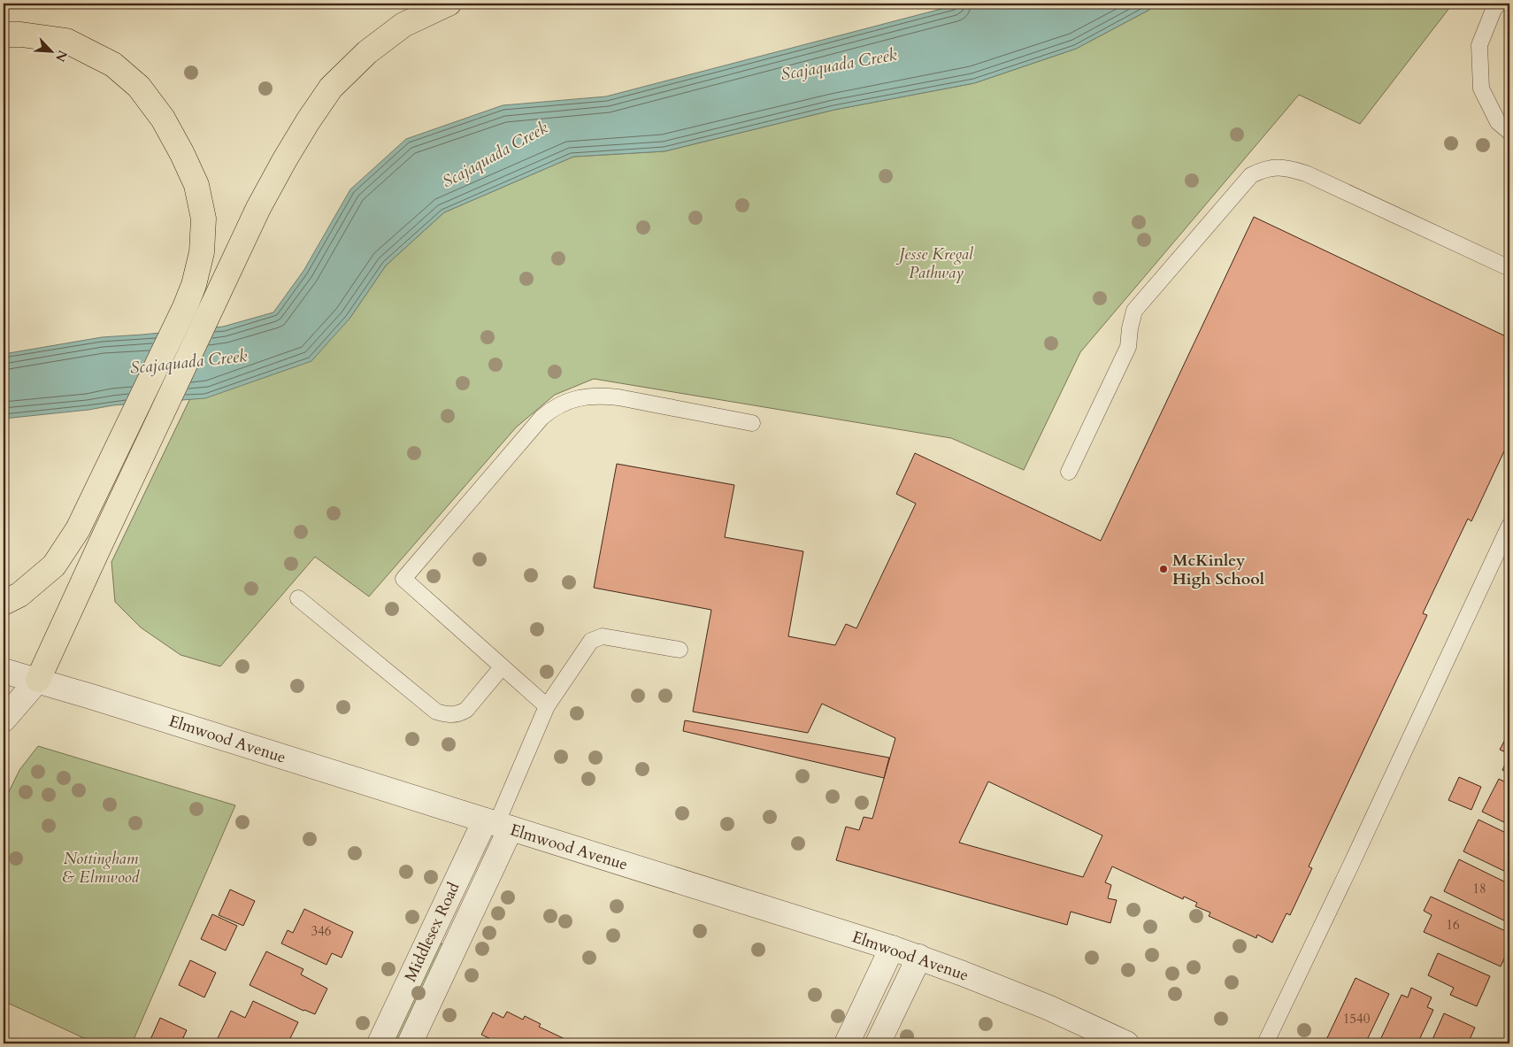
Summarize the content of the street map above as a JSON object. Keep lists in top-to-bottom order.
{
  "streets": {
    "street": ["Elmwood Avenue", "Middlesex Road"]
  },
  "crossings": [
    ["Elmwood Avenue", "Middlesex Road"]
  ],
  "water": ["Scajaquada Creek"],
  "parks": ["Jesse Kregal Pathway", "Nottingham & Elmwood"],
  "places": ["McKinley High School"],
  "house_numbers": [
    "18",
    "16",
    "346",
    "1540"
  ],
  "north": "bottom right"
}
